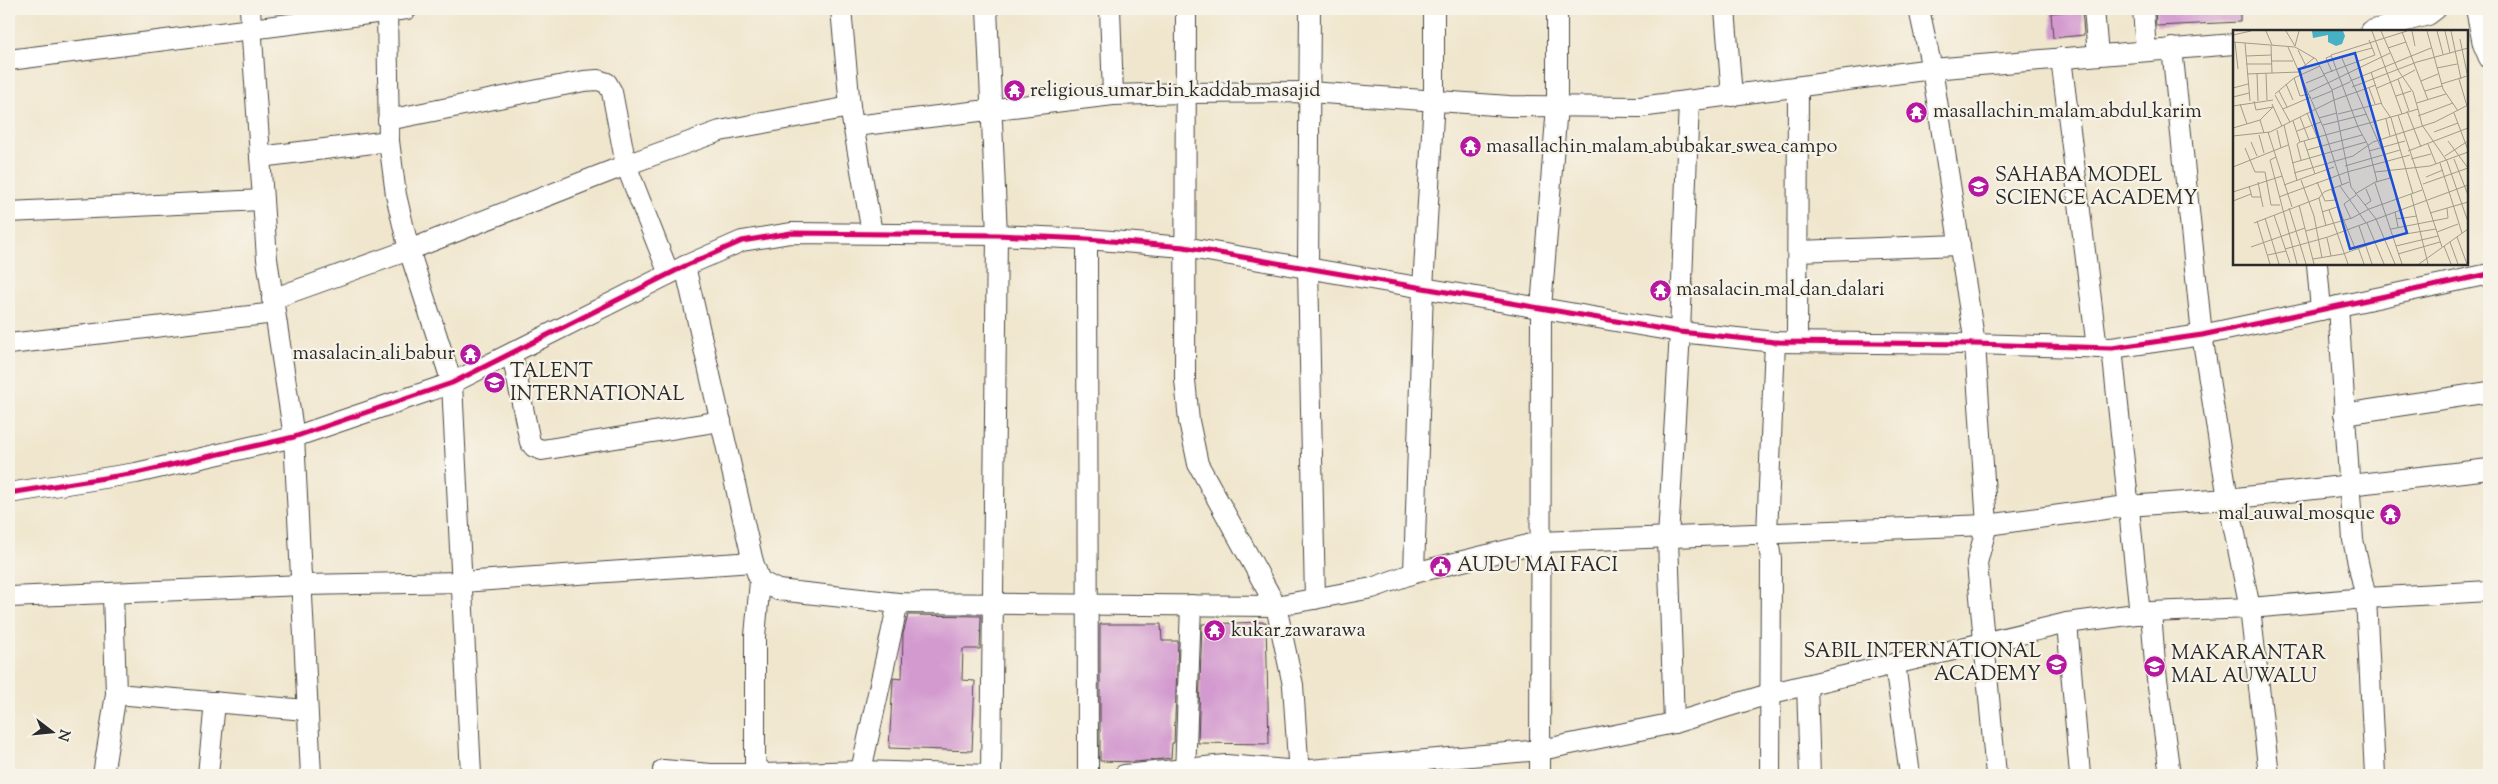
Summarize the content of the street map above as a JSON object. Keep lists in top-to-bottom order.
{
  "places": {
    "temple": [
      "religious_umar_bin_kaddab_masajid",
      "masallachin_malam_abdul_karim",
      "masallachin_malam_abubakar_swea_campo",
      "masalacin_mal_dan_dalari",
      "masalacin_ali_babur",
      "mal_auwal_mosque",
      "kukar_zawarawa"
    ],
    "school or university": [
      "SAHABA MODEL SCIENCE ACADEMY",
      "TALENT INTERNATIONAL",
      "SABIL INTERNATIONAL ACADEMY",
      "MAKARANTAR MAL AUWALU"
    ],
    "public building": ["AUDU MAI FACI"]
  },
  "north": "right"
}
